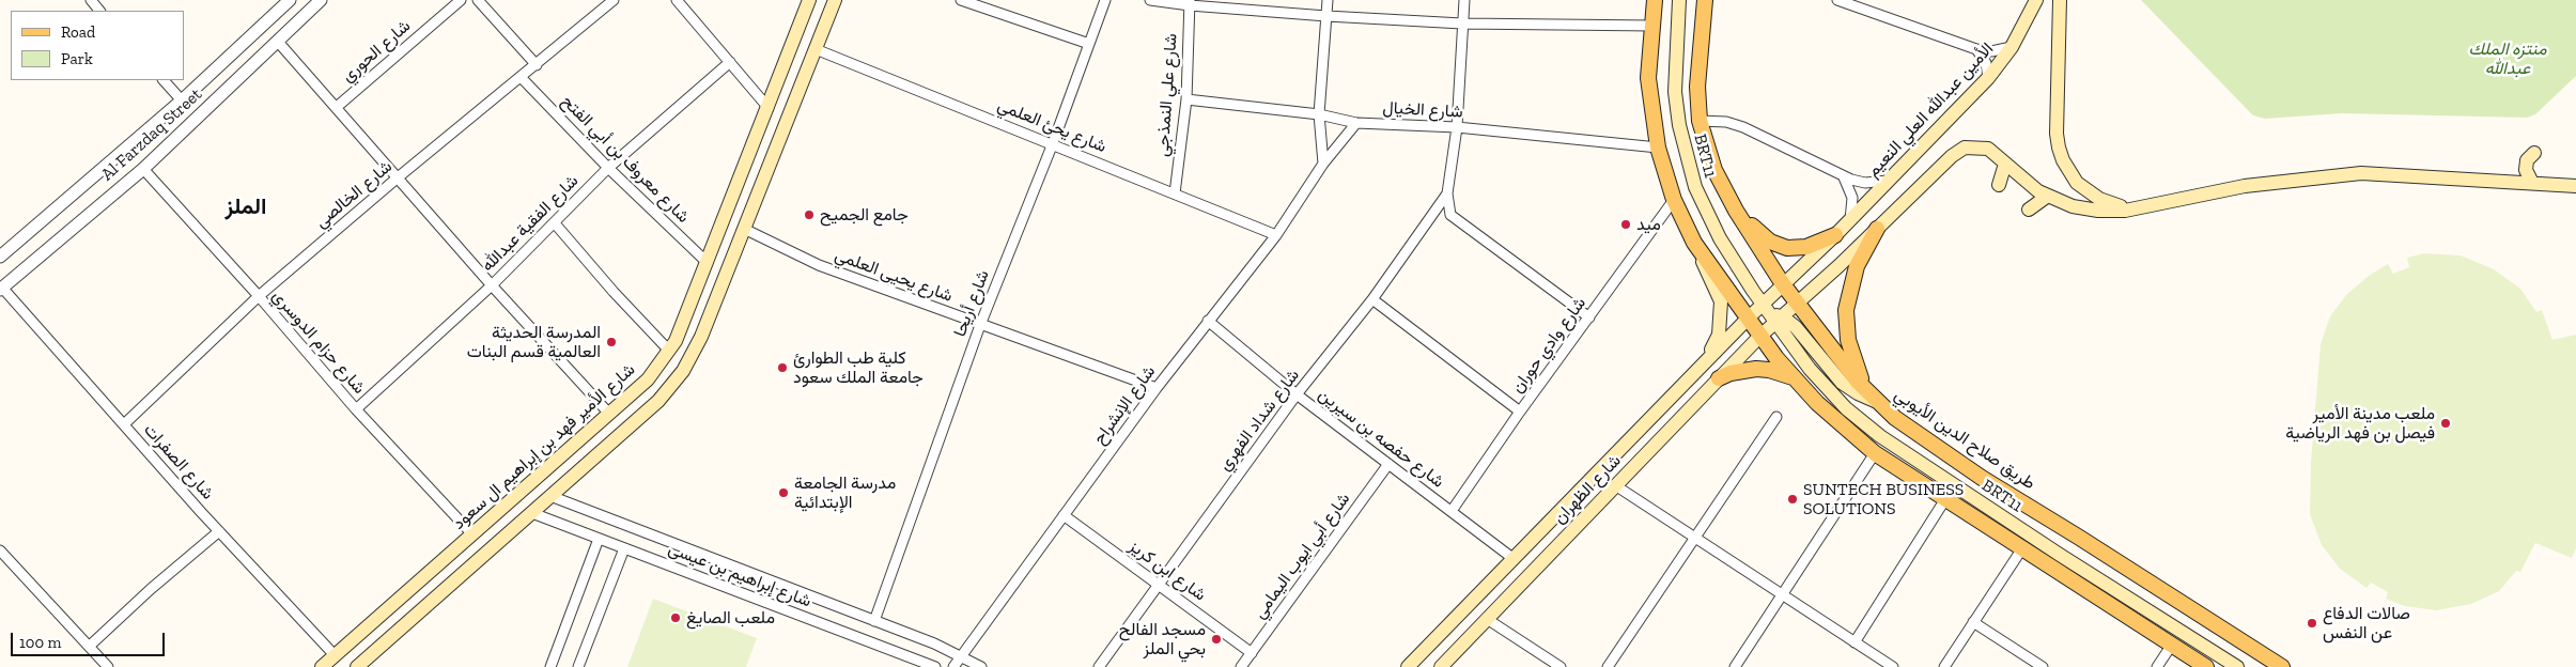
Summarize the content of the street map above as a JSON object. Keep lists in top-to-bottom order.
{
  "streets": {
    "main road": [
      "الأمين عبدالله العلي النعيم",
      "BRT11",
      "طريق صلاح الدين الأيوبي",
      "شارع الأمير فهد بن إبراهيم ال سعود",
      "شارع الظهران"
    ],
    "street": [
      "شارع الحوري",
      "شارع علي النمذجي",
      "شارع الخيال",
      "شارع يحئ العلمي",
      "Al Farzdaq Street",
      "شارع معروف بن أبي الفتح",
      "شارع الخالصي",
      "شارع الفقية عبدالله",
      "شارع يحيى العلمي",
      "شارع أريحا",
      "شارع حزام الدوسري",
      "شارع وادي حوران",
      "شارع الإنشراح",
      "شارع شداد الفهري",
      "شارع حفصه بن سيرين",
      "شارع الصفرات",
      "شارع أبي ايوب اليمامي",
      "شارع ابن كريز",
      "شارع إبراهيم بن عيسى"
    ]
  },
  "crossings": [
    ["شارع علي النمذجي", "شارع الخيال"],
    ["شارع علي النمذجي", "شارع يحئ العلمي"],
    ["شارع الخيال", "شارع الإنشراح"],
    ["شارع الخيال", "شارع شداد الفهري"],
    ["الأمين عبدالله العلي النعيم", "BRT11"],
    ["الأمين عبدالله العلي النعيم", "طريق صلاح الدين الأيوبي"],
    ["الأمين عبدالله العلي النعيم", "شارع الظهران"],
    ["شارع يحئ العلمي", "شارع أريحا"],
    ["شارع يحئ العلمي", "شارع الإنشراح"],
    ["Al Farzdaq Street", "شارع حزام الدوسري"],
    ["Al Farzdaq Street", "شارع الصفرات"],
    ["BRT11", "شارع الظهران"],
    ["شارع معروف بن أبي الفتح", "شارع الخالصي"],
    ["شارع معروف بن أبي الفتح", "شارع الفقية عبدالله"],
    ["شارع معروف بن أبي الفتح", "شارع الأمير فهد بن إبراهيم ال سعود"],
    ["شارع الخالصي", "شارع حزام الدوسري"],
    ["شارع الخالصي", "شارع الصفرات"],
    ["شارع الفقية عبدالله", "شارع حزام الدوسري"],
    ["شارع يحيى العلمي", "شارع أريحا"],
    ["شارع يحيى العلمي", "شارع الإنشراح"],
    ["شارع حزام الدوسري", "شارع الأمير فهد بن إبراهيم ال سعود"],
    ["شارع وادي حوران", "شارع شداد الفهري"],
    ["شارع وادي حوران", "شارع حفصه بن سيرين"],
    ["شارع الإنشراح", "شارع حفصه بن سيرين"],
    ["شارع الإنشراح", "شارع ابن كريز"],
    ["شارع شداد الفهري", "شارع حفصه بن سيرين"],
    ["شارع شداد الفهري", "شارع ابن كريز"],
    ["شارع حفصه بن سيرين", "شارع الظهران"],
    ["شارع حفصه بن سيرين", "شارع أبي ايوب اليمامي"],
    ["شارع الأمير فهد بن إبراهيم ال سعود", "شارع الصفرات"],
    ["شارع أبي ايوب اليمامي", "شارع ابن كريز"]
  ],
  "districts": ["الملز"],
  "parks": ["منتزه الملك عبدالله"],
  "places": [
    "جامع الجميح",
    "ميد",
    "المدرسة الحديثة العالمية قسم البنات",
    "كلية طب الطوارئ جامعة الملك سعود",
    "ملعب مدينة الأمير فيصل بن فهد الرياضية",
    "مدرسة الجامعة الإبتدائية",
    "SUNTECH BUSINESS SOLUTIONS",
    "ملعب الصايغ",
    "صالات الدفاع عن النفس",
    "مسجد الفالح بحي الملز"
  ],
  "legend": ["Road", "Park"],
  "scale_bar": "100 m"
}
